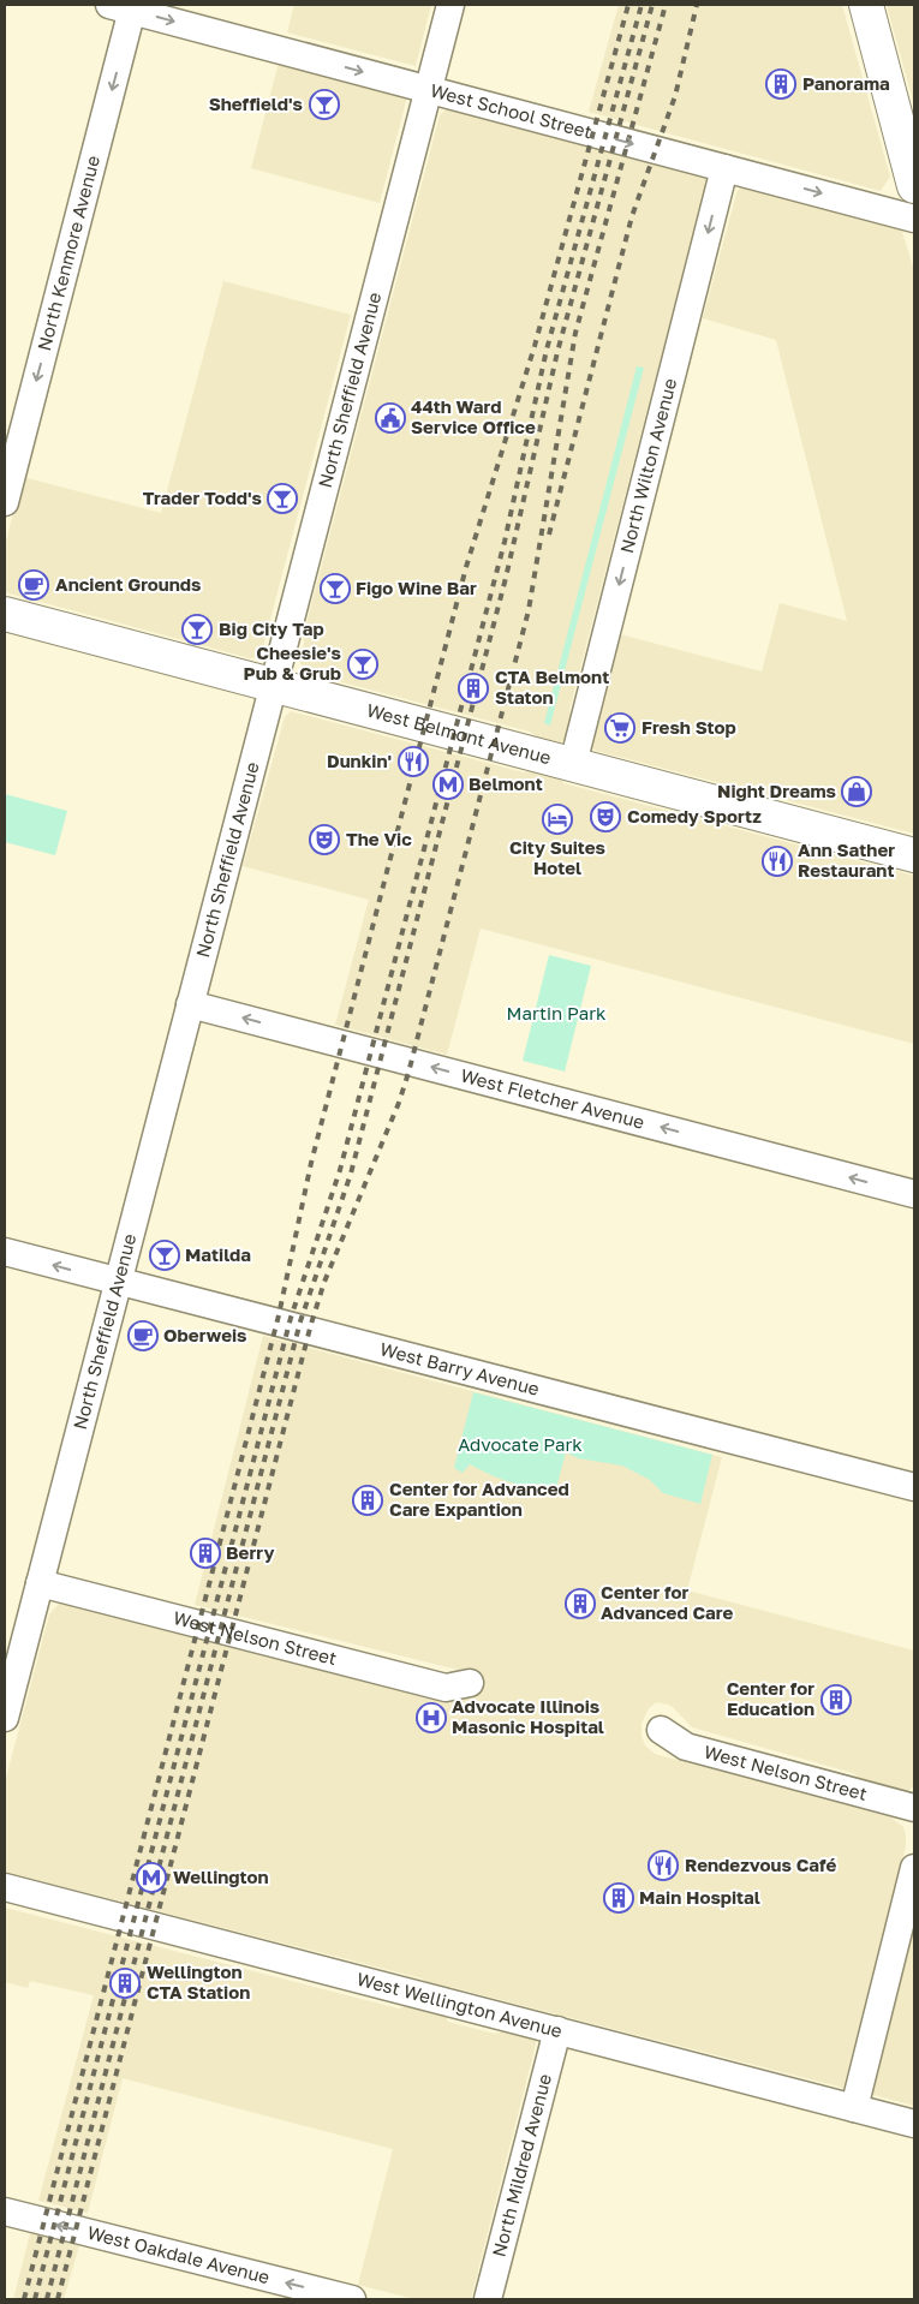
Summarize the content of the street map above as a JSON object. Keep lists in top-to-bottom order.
{
  "streets": {
    "main road": ["West Belmont Avenue"],
    "street": [
      "West School Street",
      "North Kenmore Avenue",
      "North Sheffield Avenue",
      "North Wilton Avenue",
      "West Fletcher Avenue",
      "West Barry Avenue",
      "West Nelson Street",
      "West Wellington Avenue",
      "North Mildred Avenue",
      "West Oakdale Avenue"
    ]
  },
  "crossings": [
    ["West School Street", "North Kenmore Avenue"],
    ["West School Street", "North Sheffield Avenue"],
    ["West School Street", "North Wilton Avenue"],
    ["North Sheffield Avenue", "West Belmont Avenue"],
    ["North Sheffield Avenue", "West Fletcher Avenue"],
    ["North Sheffield Avenue", "West Barry Avenue"],
    ["North Sheffield Avenue", "West Nelson Street"],
    ["North Wilton Avenue", "West Belmont Avenue"],
    ["West Wellington Avenue", "North Mildred Avenue"]
  ],
  "one_way": [
    "West School Street",
    "North Kenmore Avenue",
    "North Wilton Avenue",
    "West Fletcher Avenue",
    "West Oakdale Avenue"
  ],
  "parks": ["Martin Park", "Advocate Park"],
  "places": {
    "building": [
      "Panorama",
      "CTA Belmont Staton",
      "Center for Advanced Care Expantion",
      "Berry",
      "Center for Advanced Care",
      "Center for Education",
      "Main Hospital",
      "Wellington CTA Station"
    ],
    "bar": [
      "Sheffield's",
      "Trader Todd's",
      "Figo Wine Bar",
      "Big City Tap",
      "Cheesie's Pub & Grub",
      "Matilda"
    ],
    "public building": ["44th Ward Service Office"],
    "cafe": ["Ancient Grounds", "Oberweis"],
    "supermarket": ["Fresh Stop"],
    "restaurant": ["Dunkin'", "Ann Sather Restaurant", "Rendezvous Café"],
    "metro station": ["Belmont", "Wellington"],
    "shop": ["Night Dreams"],
    "theatre": ["Comedy Sportz", "The Vic"],
    "hotel": ["City Suites Hotel"],
    "hospital": ["Advocate Illinois Masonic Hospital"]
  }
}
